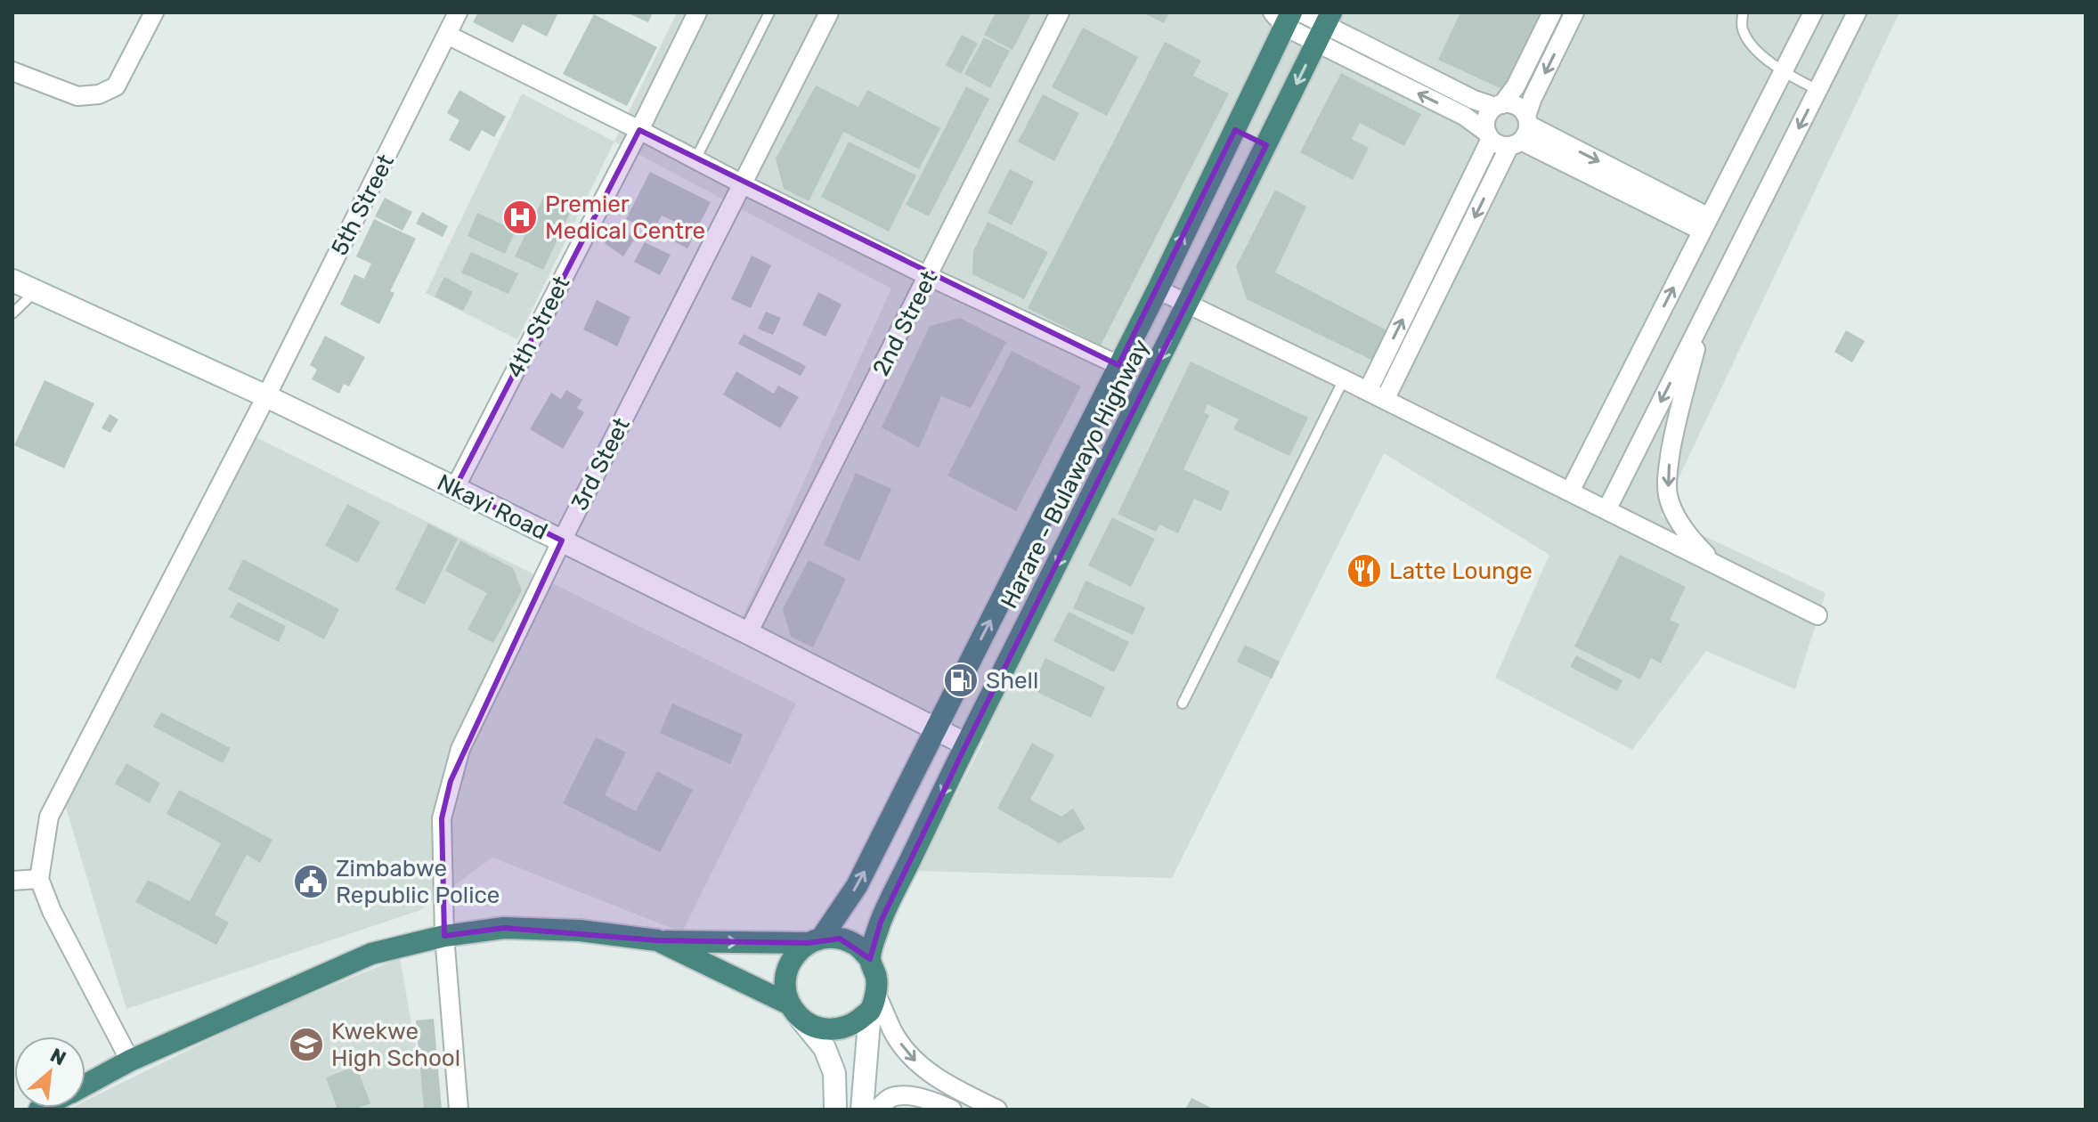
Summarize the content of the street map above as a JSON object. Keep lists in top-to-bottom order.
{
  "streets": {
    "highway": ["Harare - Bulawayo Highway"],
    "main road": ["Nkayi Road"],
    "street": [
      "5th Street",
      "2nd Street",
      "4th Street",
      "3rd Steet"
    ]
  },
  "crossings": [
    ["5th Street", "Nkayi Road"],
    ["2nd Street", "Nkayi Road"],
    ["4th Street", "Nkayi Road"],
    ["3rd Steet", "Nkayi Road"],
    ["Harare - Bulawayo Highway", "Nkayi Road"]
  ],
  "places": {
    "hospital": ["Premier Medical Centre"],
    "restaurant": ["Latte Lounge"],
    "fuel station": ["Shell"],
    "public building": ["Zimbabwe Republic Police"],
    "school or university": ["Kwekwe High School"]
  },
  "north": "top right"
}
